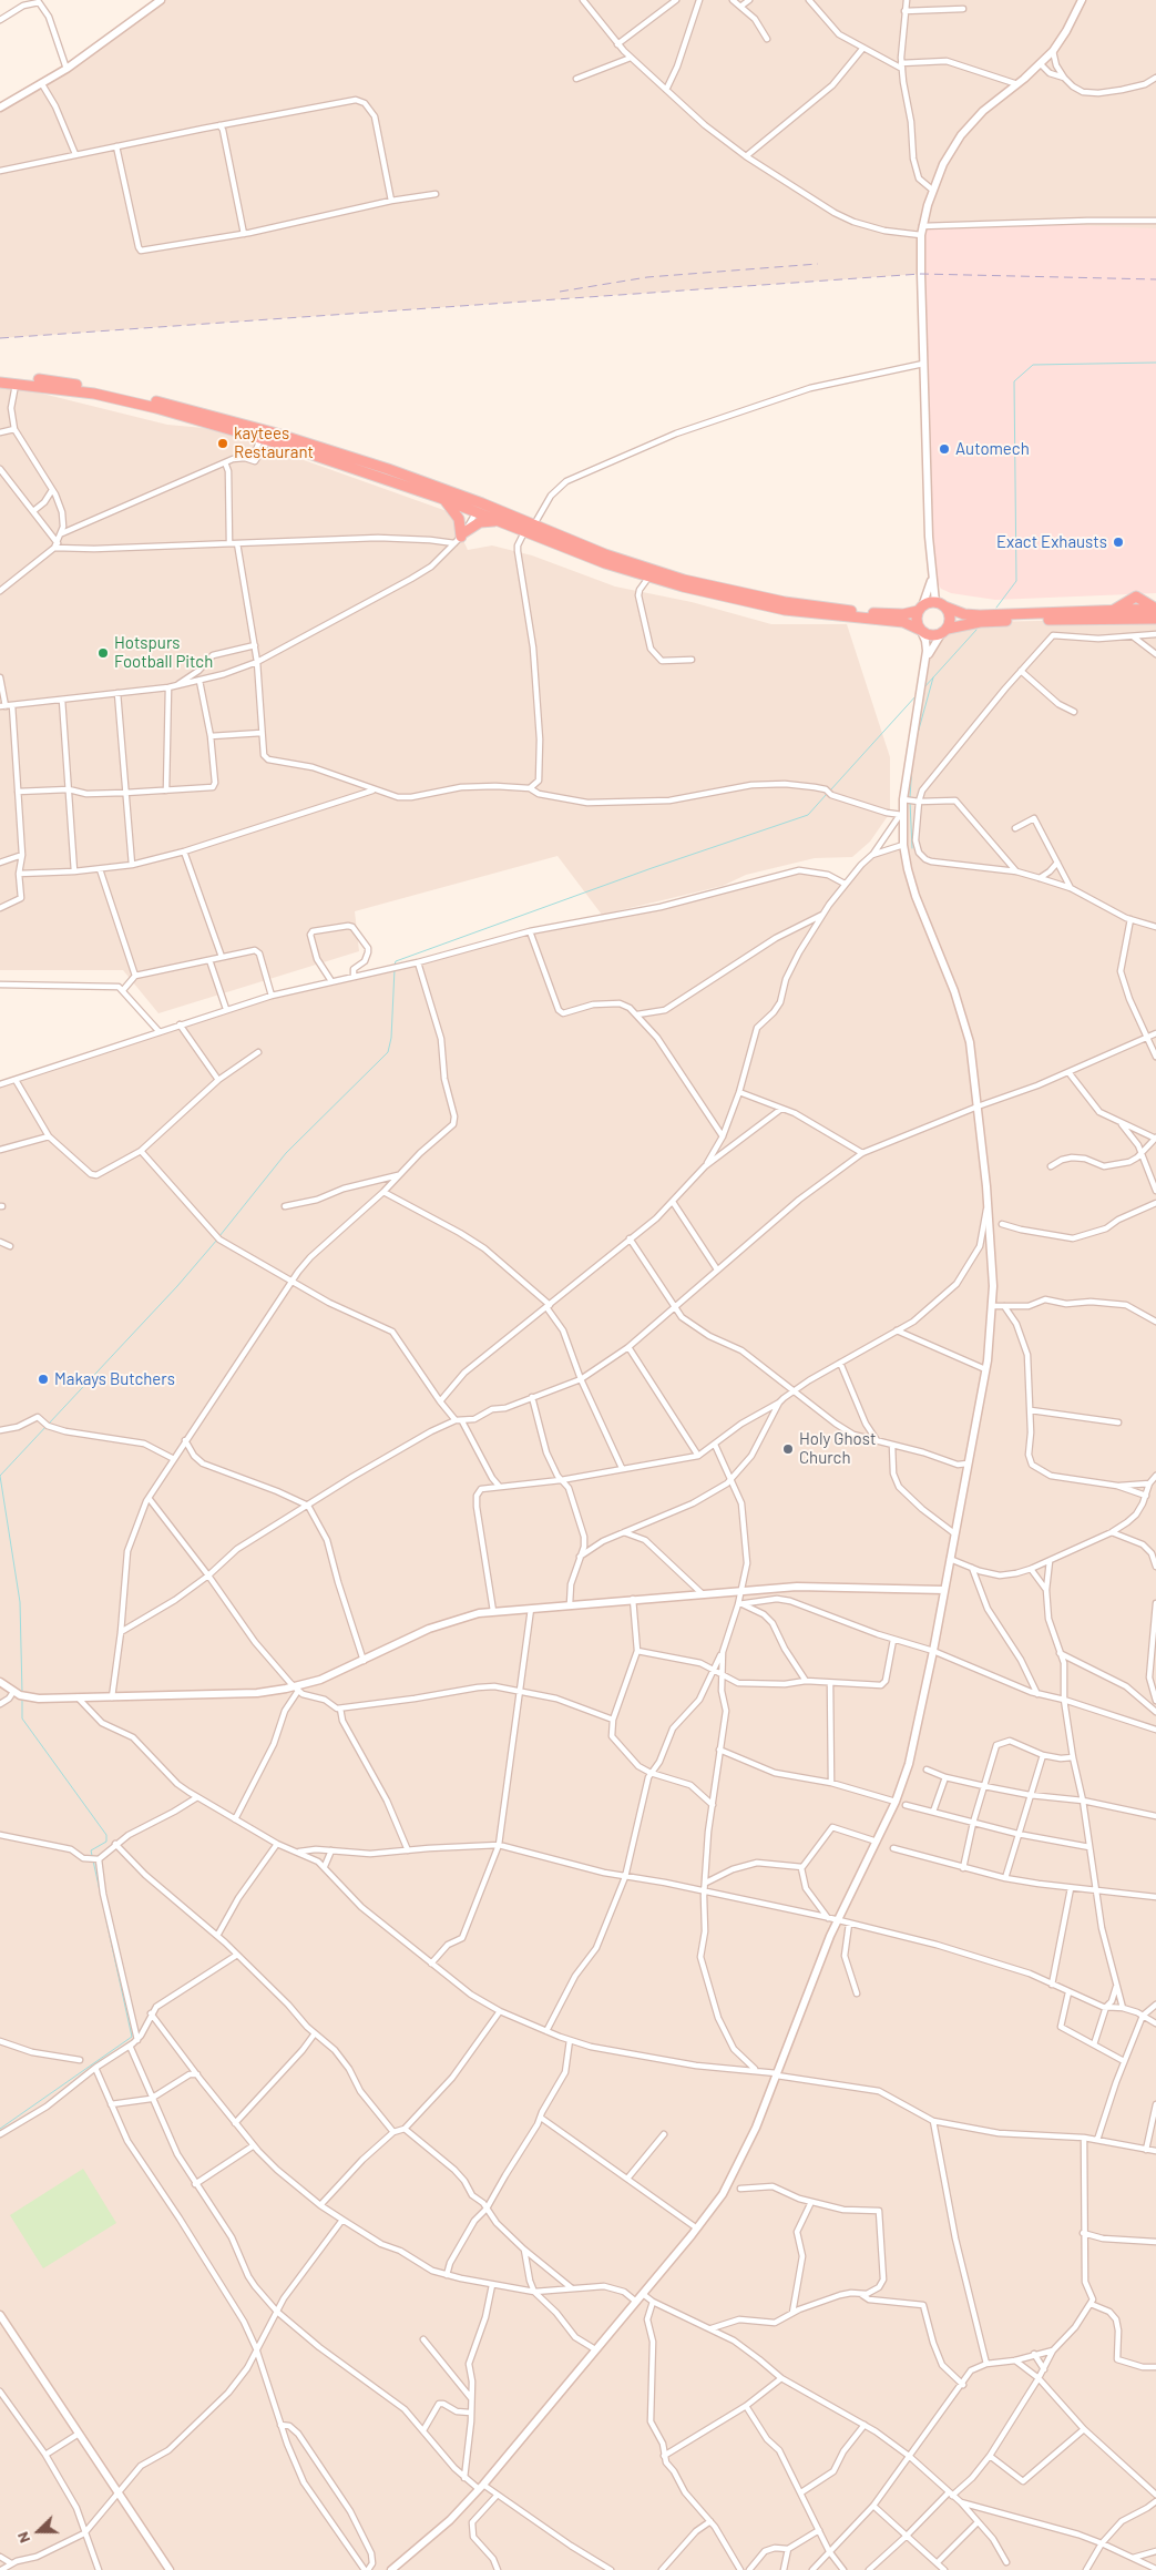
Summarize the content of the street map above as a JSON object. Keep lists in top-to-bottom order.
{
  "places": [
    "kaytees Restaurant",
    "Automech",
    "Exact Exhausts",
    "Hotspurs Football Pitch",
    "Makays Butchers",
    "Holy Ghost Church"
  ],
  "north": "left"
}
